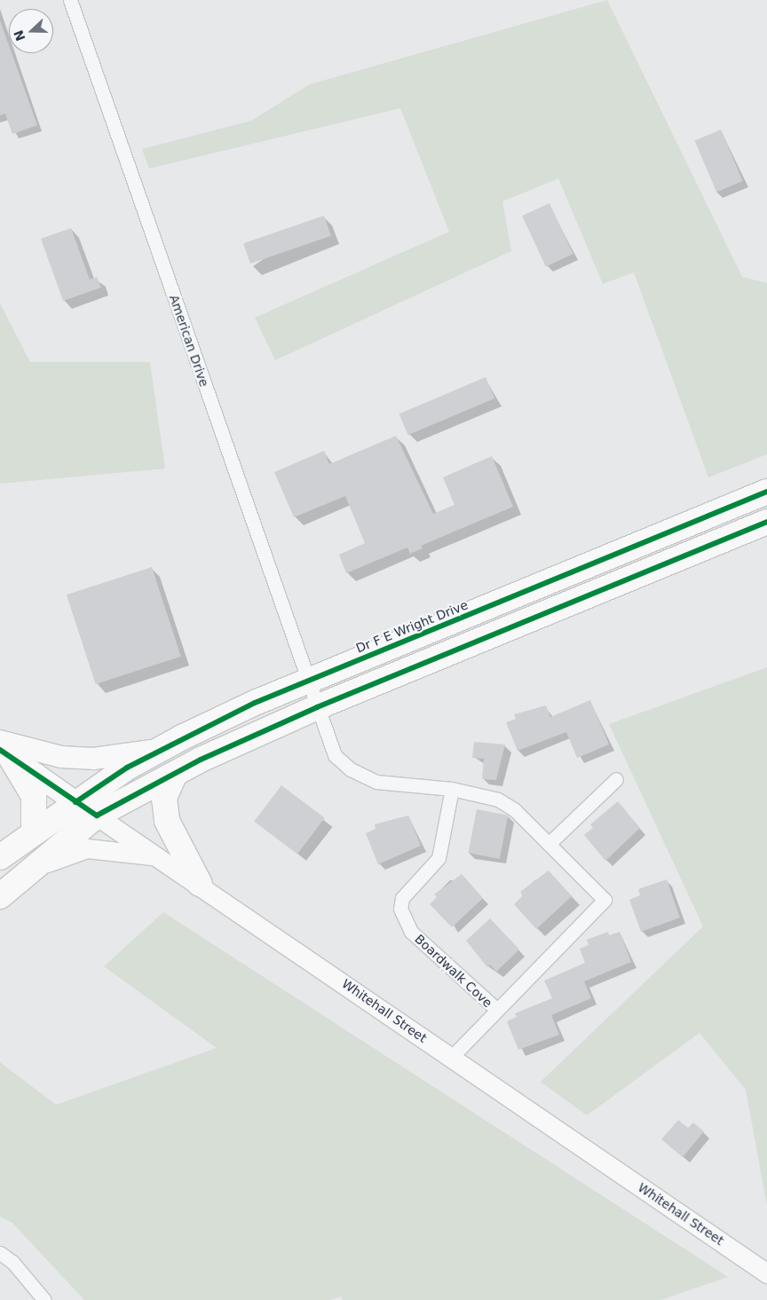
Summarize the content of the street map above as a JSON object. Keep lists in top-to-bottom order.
{
  "streets": {
    "highway": ["Dr F E Wright Drive"],
    "main road": ["Whitehall Street"],
    "street": ["American Drive", "Boardwalk Cove"]
  },
  "crossings": [
    ["American Drive", "Dr F E Wright Drive"],
    ["American Drive", "Boardwalk Cove"],
    ["Dr F E Wright Drive", "Boardwalk Cove"],
    ["Dr F E Wright Drive", "Whitehall Street"],
    ["Boardwalk Cove", "Whitehall Street"]
  ],
  "north": "left"
}
